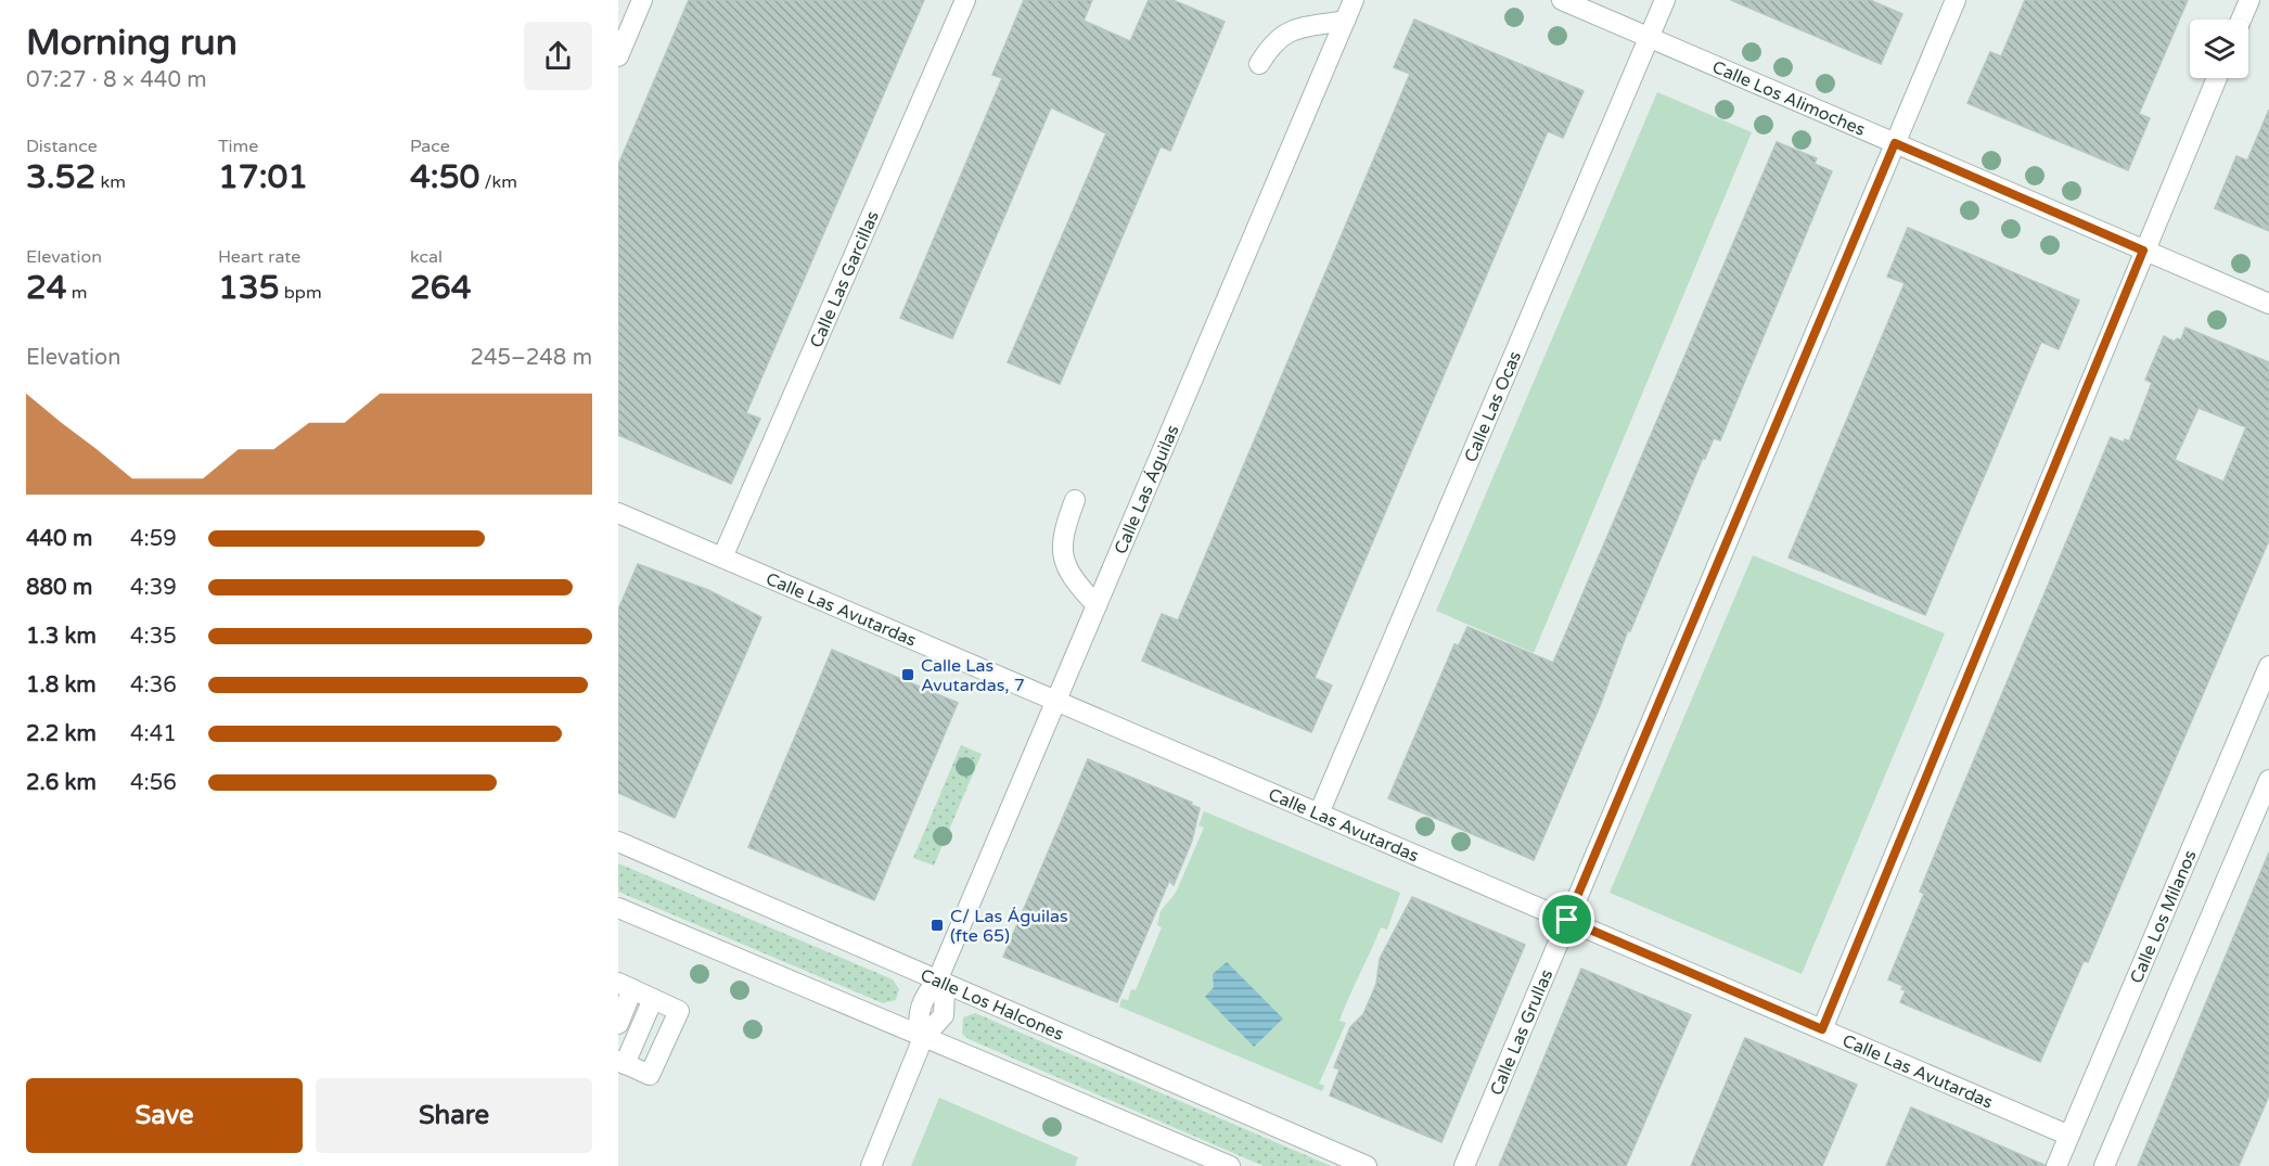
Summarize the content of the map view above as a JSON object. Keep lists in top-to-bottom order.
{
  "streets": {
    "street": [
      "Calle Los Alimoches",
      "Calle Las Garcillas",
      "Calle Las Ocas",
      "Calle Las Águilas",
      "Calle Las Avutardas",
      "Calle Los Milanos",
      "Calle Los Halcones",
      "Calle Las Grullas"
    ]
  },
  "crossings": [
    ["Calle Los Alimoches", "Calle Las Ocas"],
    ["Calle Los Alimoches", "Calle Las Grullas"],
    ["Calle Las Garcillas", "Calle Las Avutardas"],
    ["Calle Las Ocas", "Calle Las Avutardas"],
    ["Calle Las Águilas", "Calle Las Avutardas"],
    ["Calle Las Águilas", "Calle Los Halcones"],
    ["Calle Las Avutardas", "Calle Los Milanos"],
    ["Calle Las Avutardas", "Calle Las Grullas"]
  ],
  "places": {
    "transit": ["Calle Las Avutardas, 7", "C/ Las Águilas (fte 65)"]
  },
  "page": {
    "heading": ["Morning run", "07:27 · 8 × 440 m"],
    "stats": [
      ["Distance", "3.52 km"],
      ["Time", "17:01"],
      ["Pace", "4:50 /km"],
      ["Elevation", "24 m"],
      ["Heart rate", "135 bpm"],
      ["kcal", "264"]
    ],
    "chart": ["Elevation", "245–248 m"],
    "list": [
      {
        "name": "440 m",
        "note": "4:59"
      },
      {
        "name": "880 m",
        "note": "4:39"
      },
      {
        "name": "1.3 km",
        "note": "4:35"
      },
      {
        "name": "1.8 km",
        "note": "4:36"
      },
      {
        "name": "2.2 km",
        "note": "4:41"
      },
      {
        "name": "2.6 km",
        "note": "4:56"
      }
    ],
    "buttons": ["Save", "Share"]
  }
}
